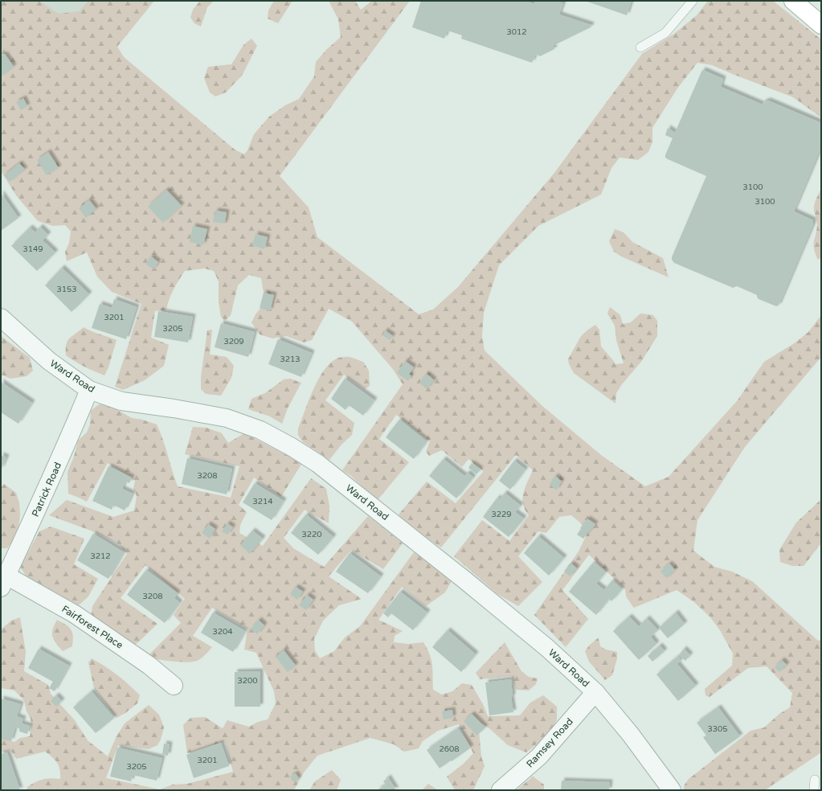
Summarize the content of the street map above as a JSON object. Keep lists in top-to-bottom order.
{
  "streets": {
    "street": [
      "Ward Road",
      "Patrick Road",
      "Fairforest Place",
      "Ramsey Road"
    ]
  },
  "crossings": [
    ["Ward Road", "Patrick Road"],
    ["Ward Road", "Ramsey Road"],
    ["Patrick Road", "Fairforest Place"]
  ],
  "house_numbers": [
    "3012",
    "3100",
    "3100",
    "3149",
    "3153",
    "3201",
    "3205",
    "3209",
    "3213",
    "3208",
    "3214",
    "3229",
    "3220",
    "3212",
    "3208",
    "3204",
    "3200",
    "3305",
    "2608",
    "3201",
    "3205"
  ]
}
